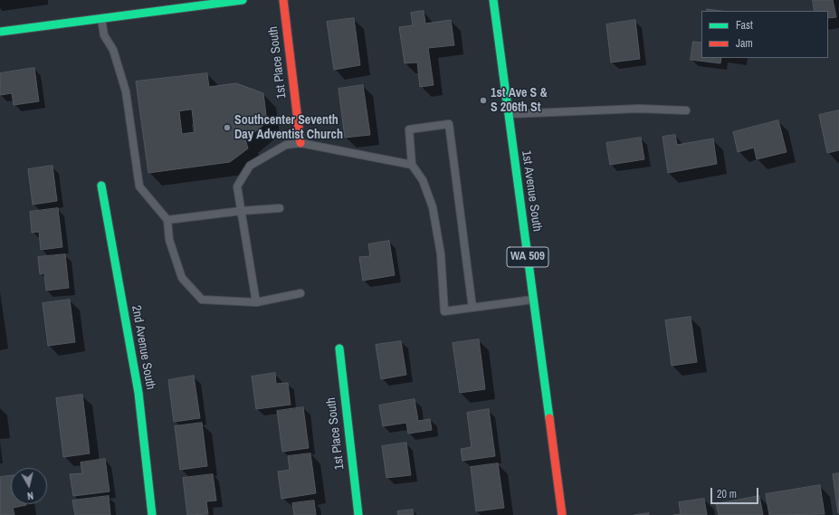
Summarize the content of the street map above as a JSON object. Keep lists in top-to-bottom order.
{
  "streets": {
    "street": [
      "1st Place South",
      "1st Avenue South",
      "WA 509",
      "2nd Avenue South"
    ]
  },
  "places": ["1st Ave S & S 206th St", "Southcenter Seventh Day Adventist Church"],
  "legend": ["Fast", "Jam"],
  "scale_bar": "20 m",
  "north": "bottom"
}
